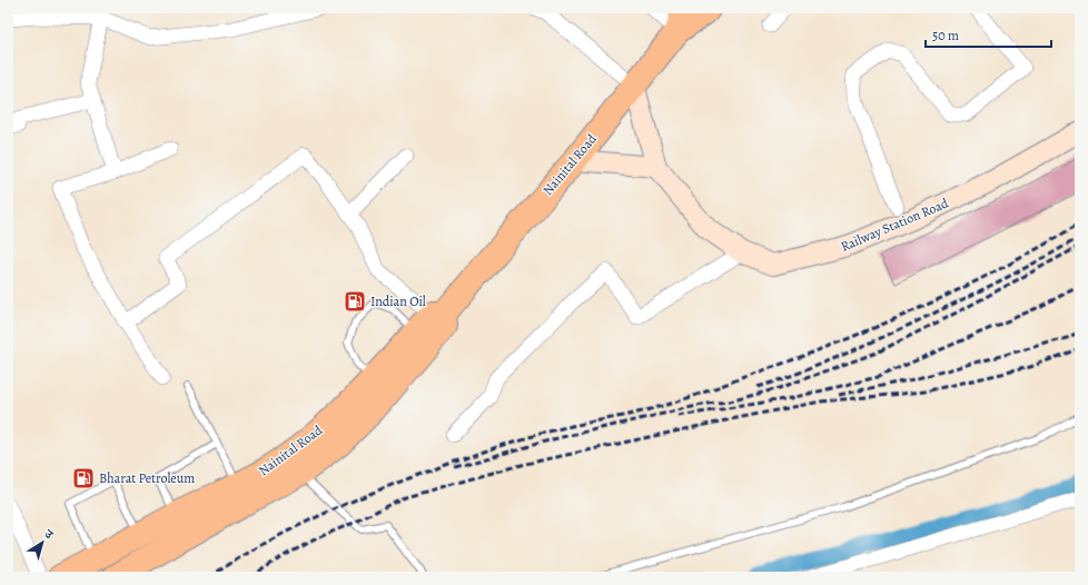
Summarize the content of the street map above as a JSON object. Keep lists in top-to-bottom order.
{
  "streets": {
    "highway": ["Nainital Road"],
    "street": ["Railway Station Road"]
  },
  "crossings": [
    ["Nainital Road", "Railway Station Road"]
  ],
  "places": {
    "fuel station": ["Indian Oil", "Bharat Petroleum"]
  },
  "scale_bar": "50 m",
  "north": "top right"
}
